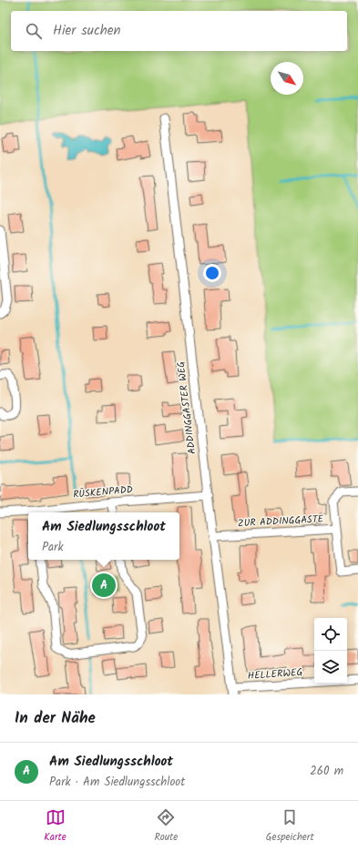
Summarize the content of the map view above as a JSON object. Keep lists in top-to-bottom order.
{
  "streets": {
    "street": [
      "ADDINGGASTER WEG",
      "RÜSKENPADD",
      "ZUR ADDINGGASTE",
      "HELLERWEG"
    ]
  },
  "crossings": [
    ["ADDINGGASTER WEG", "RÜSKENPADD"],
    ["ADDINGGASTER WEG", "ZUR ADDINGGASTE"],
    ["ADDINGGASTER WEG", "HELLERWEG"]
  ],
  "north": "bottom right",
  "page": {
    "search": "Hier suchen",
    "popup": ["Am Siedlungsschloot", "Park"],
    "pins": "A",
    "heading": "In der Nähe",
    "list": [
      {
        "mark": "A",
        "name": "Am Siedlungsschloot",
        "note": "Park · Am Siedlungsschloot",
        "value": "260 m"
      }
    ],
    "nav": ["Karte", "Route", "Gespeichert"]
  }
}
